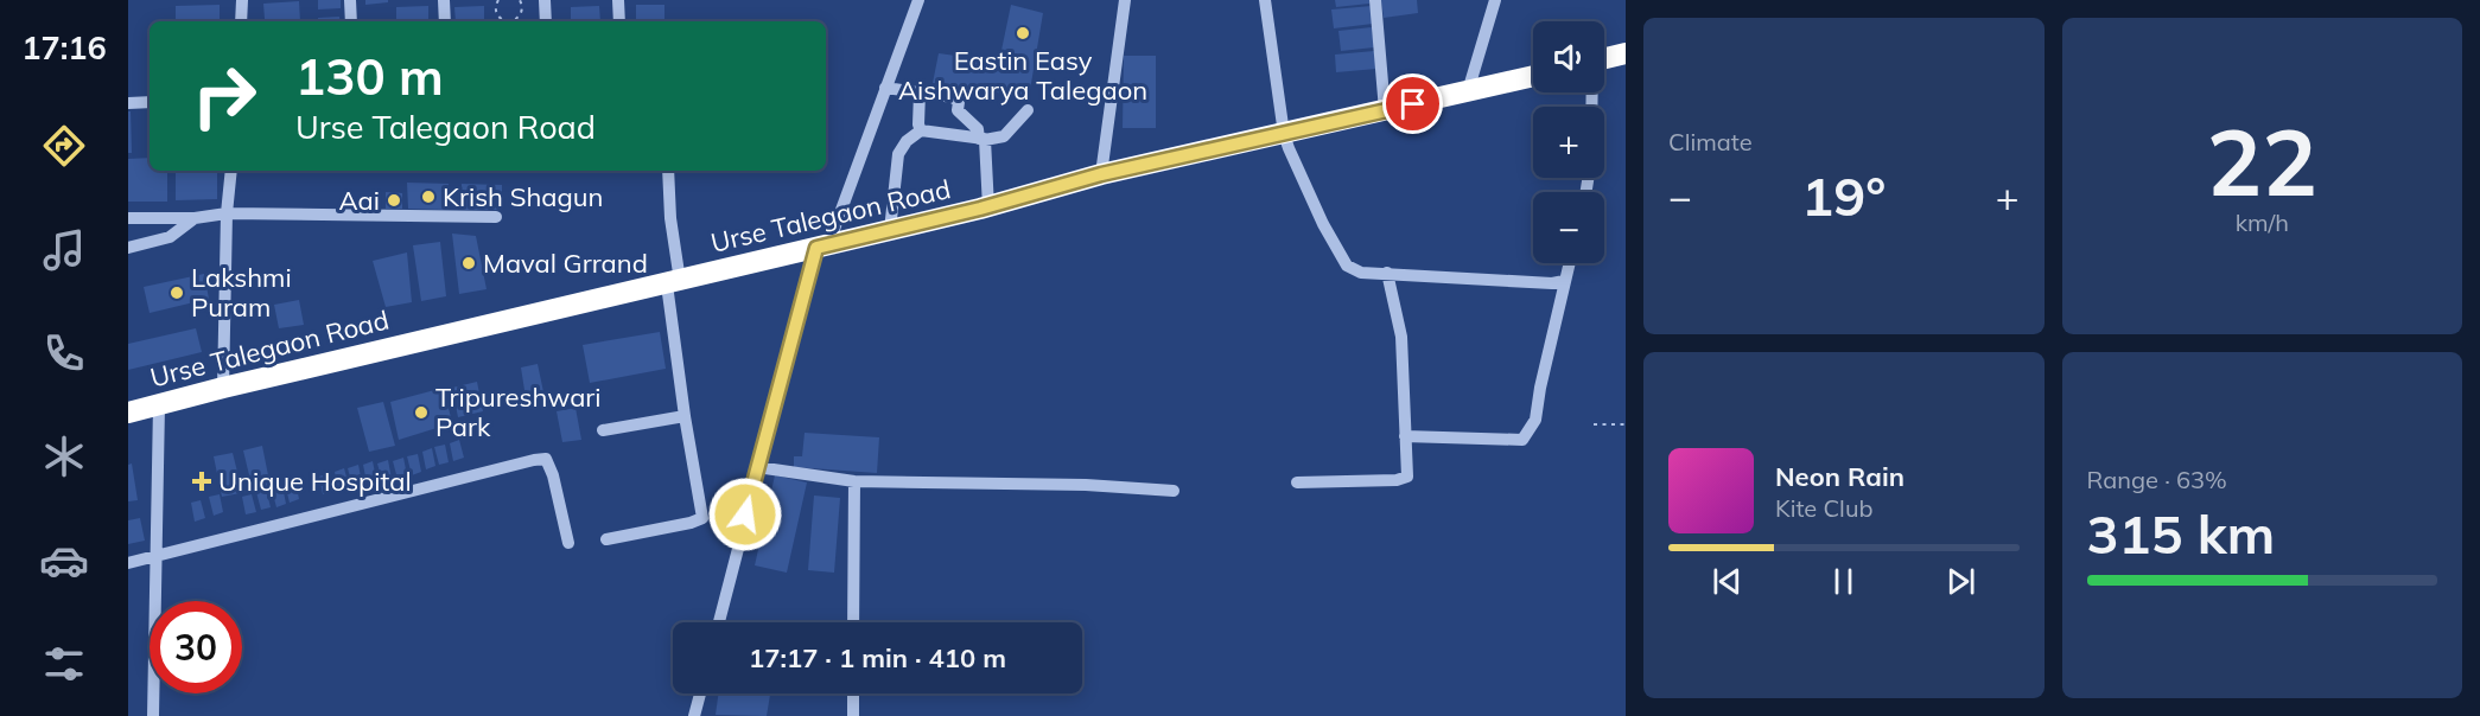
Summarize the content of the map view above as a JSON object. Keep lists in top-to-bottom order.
{
  "streets": {
    "highway": ["Urse Talegaon Road"]
  },
  "places": {
    "other": [
      "Eastin Easy Aishwarya Talegaon",
      "Krish Shagun",
      "Aai",
      "Maval Grrand",
      "Lakshmi Puram",
      "Tripureshwari Park"
    ],
    "health": ["Unique Hospital"]
  },
  "page": {
    "tabs": "17:16",
    "tile": [
      "Climate",
      ["22", "km/h"],
      ["Range · 63%", "315 km"]
    ],
    "map_buttons": ["+", "−"],
    "turn": ["130 m", "Urse Talegaon Road"],
    "heat": ["−", "19°", "+"],
    "song": ["Neon Rain", "Kite Club"],
    "limit": "30",
    "trip": "17:17 · 1 min · 410 m"
  }
}
